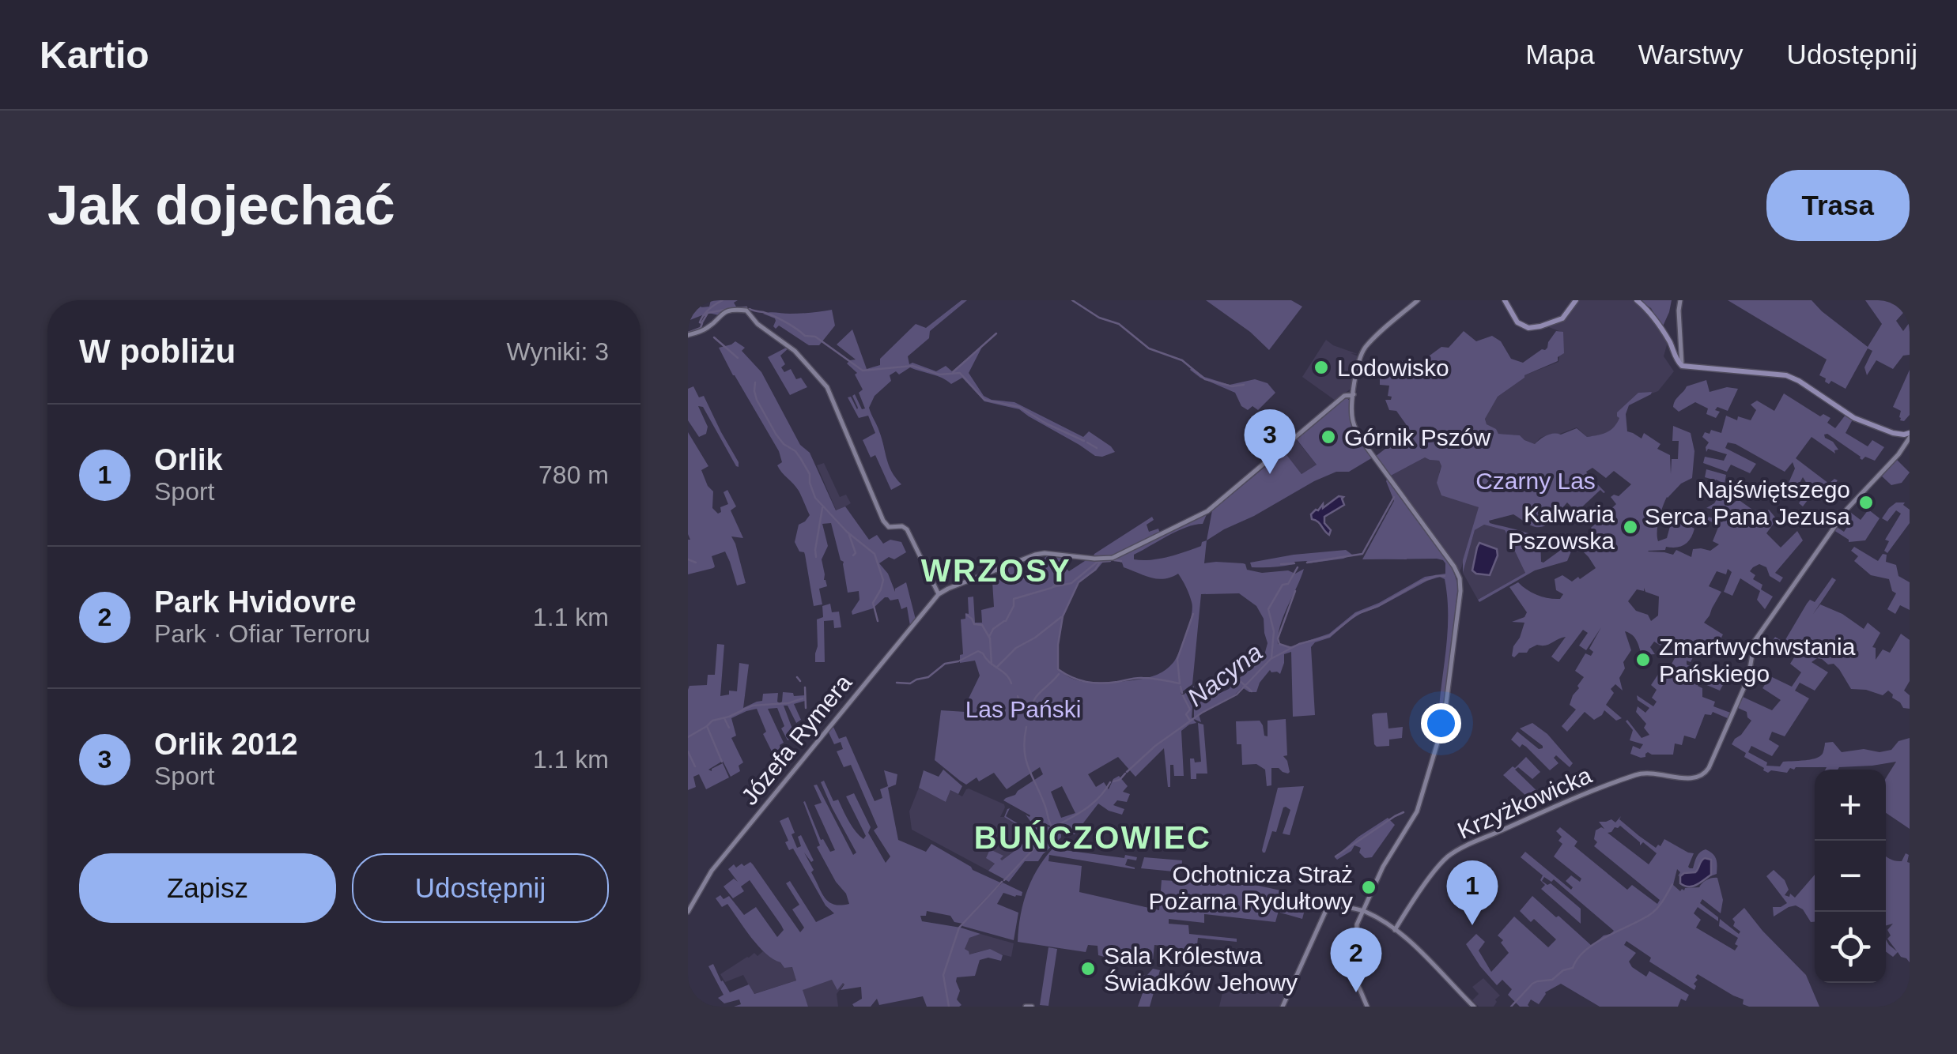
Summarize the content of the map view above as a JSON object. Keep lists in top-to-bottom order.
{
  "streets": {
    "street": ["Józefa Rymera", "Krzyżkowicka"]
  },
  "districts": ["WRZOSY", "BUŃCZOWIEC"],
  "water": ["Nacyna"],
  "parks": ["Czarny Las", "Las Pański"],
  "places": [
    "Lodowisko",
    "Górnik Pszów",
    "Najświętszego Serca Pana Jezusa",
    "Kalwaria Pszowska",
    "Zmartwychwstania Pańskiego",
    "Ochotnicza Straż Pożarna Rydułtowy",
    "Sala Królestwa Świadków Jehowy"
  ],
  "page": {
    "header": "Kartio",
    "nav": ["Mapa", "Warstwy", "Udostępnij"],
    "buttons": [
      "Trasa",
      ["Zapisz", "Udostępnij"]
    ],
    "title": "Jak dojechać",
    "heading": ["W pobliżu", "Wyniki: 3"],
    "list": [
      {
        "mark": "1",
        "name": "Orlik",
        "note": "Sport",
        "value": "780 m"
      },
      {
        "mark": "2",
        "name": "Park Hvidovre",
        "note": "Park · Ofiar Terroru",
        "value": "1.1 km"
      },
      {
        "mark": "3",
        "name": "Orlik 2012",
        "note": "Sport",
        "value": "1.1 km"
      }
    ],
    "pins": ["3", "1", "2"],
    "map_buttons": ["+", "−"]
  }
}
